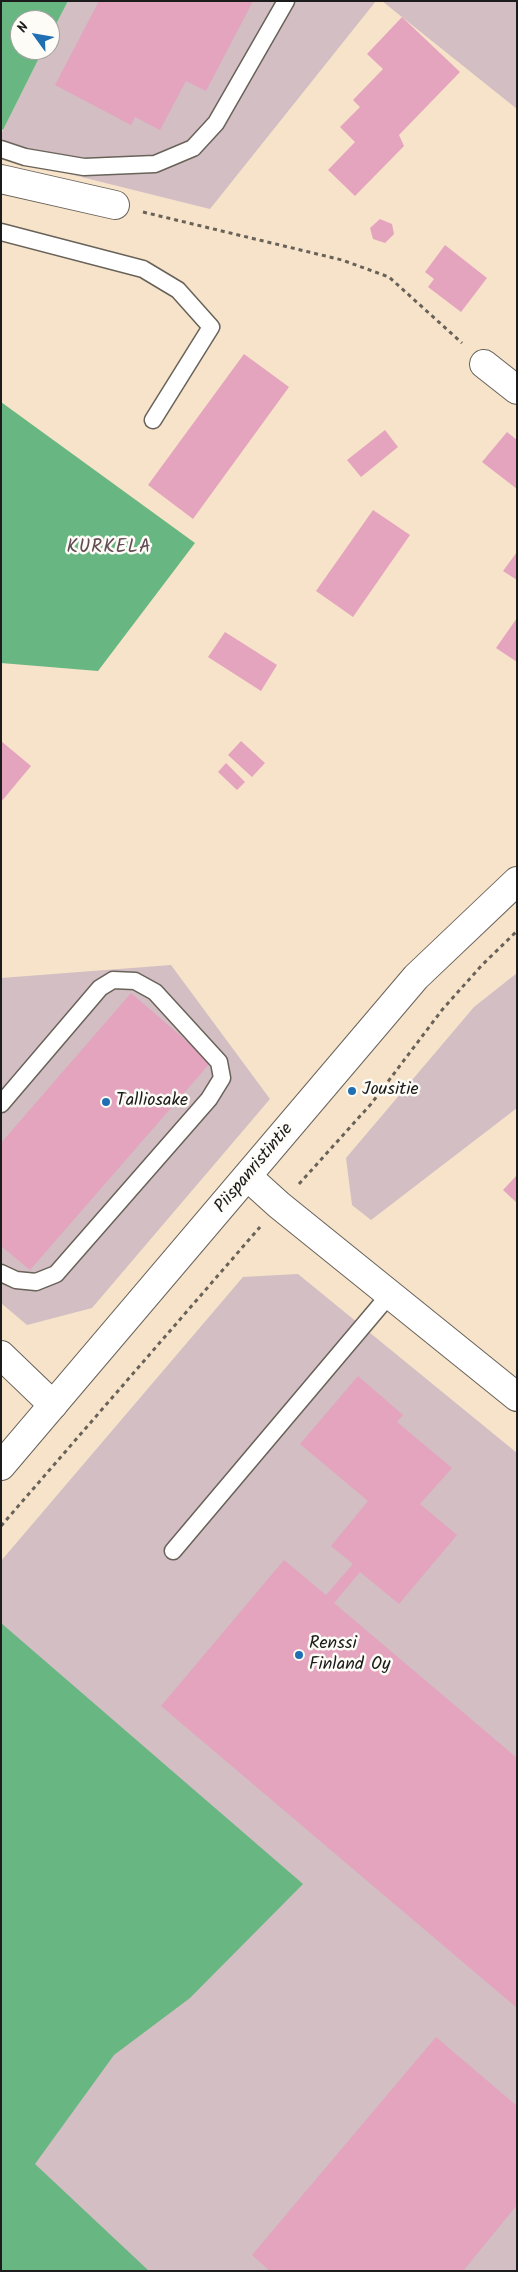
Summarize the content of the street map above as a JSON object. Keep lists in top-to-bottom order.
{
  "streets": {
    "street": ["Piispanristintie"]
  },
  "districts": ["KURKELA"],
  "places": ["Jousitie", "Talliosake", "Renssi Finland Oy"],
  "north": "top left"
}
